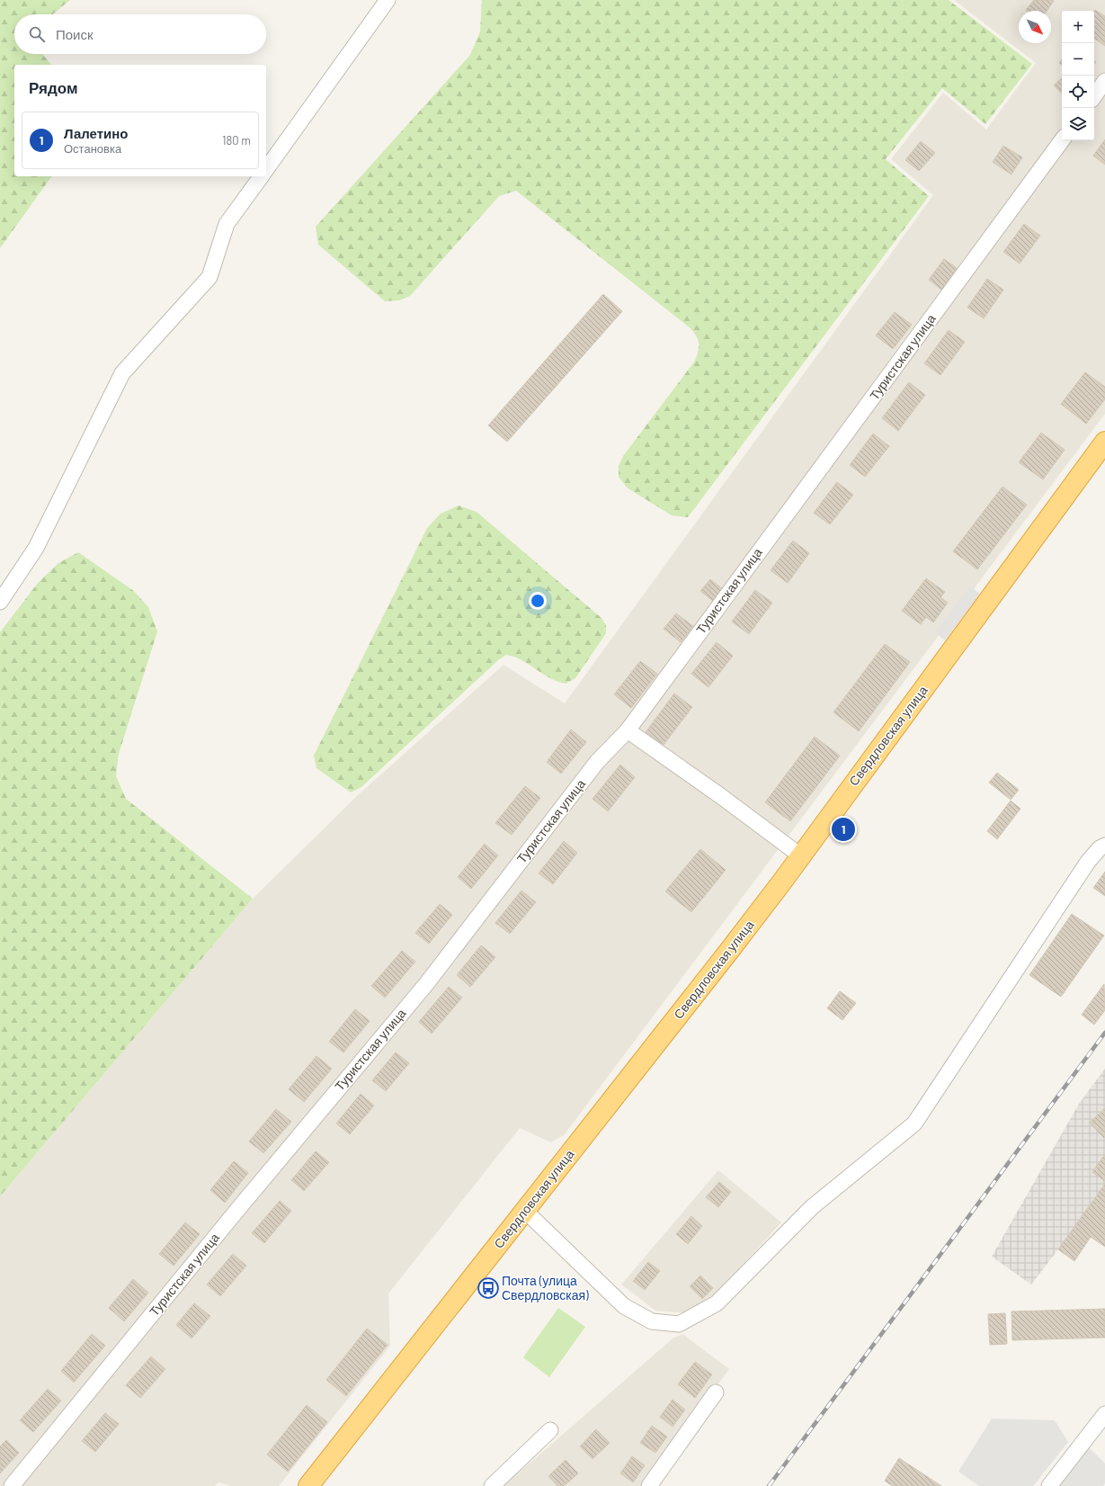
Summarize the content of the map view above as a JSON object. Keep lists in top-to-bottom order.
{
  "streets": {
    "highway": ["Свердловская улица"],
    "street": ["Туристская улица"]
  },
  "places": {
    "bus stop": ["Почта (улица Свердловская)"]
  },
  "north": "bottom right",
  "page": {
    "map_buttons": ["+", "−"],
    "search": "Поиск",
    "heading": "Рядом",
    "list": [
      {
        "mark": "1",
        "name": "Лалетино",
        "note": "Остановка",
        "value": "180 m"
      }
    ],
    "pins": "1"
  }
}
